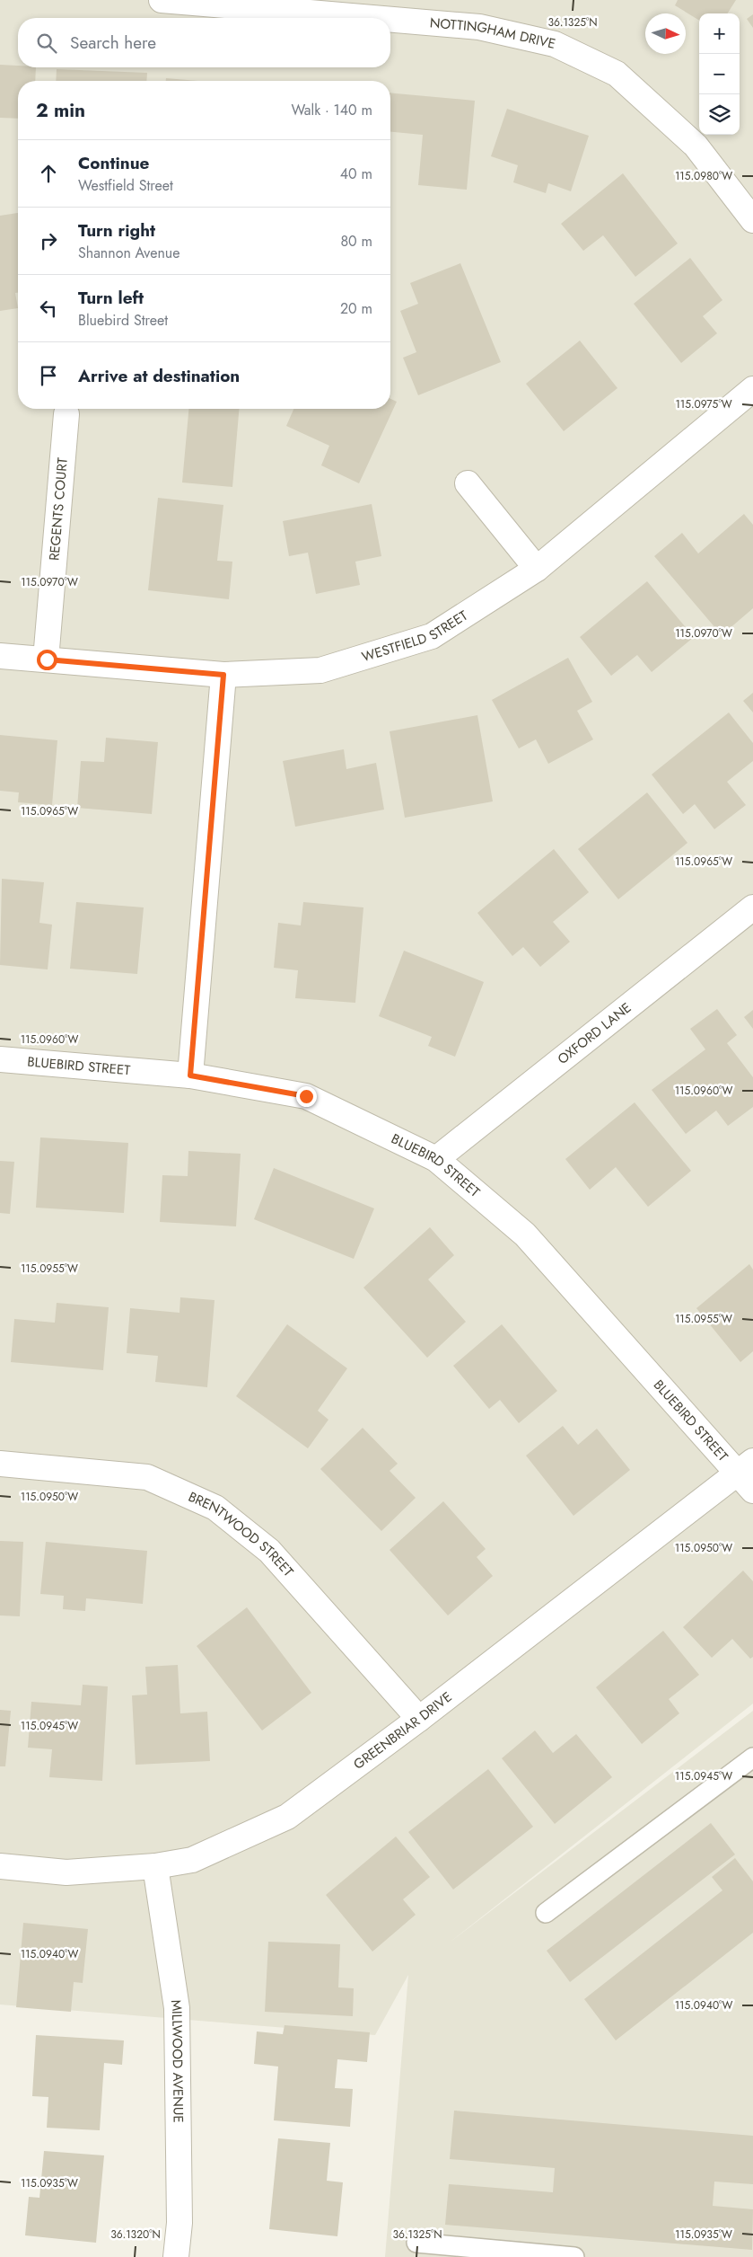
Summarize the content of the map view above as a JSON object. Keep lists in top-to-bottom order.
{
  "streets": {
    "street": [
      "NOTTINGHAM DRIVE",
      "REGENTS COURT",
      "WESTFIELD STREET",
      "OXFORD LANE",
      "BLUEBIRD STREET",
      "BRENTWOOD STREET",
      "GREENBRIAR DRIVE",
      "MILLWOOD AVENUE"
    ]
  },
  "crossings": [
    ["REGENTS COURT", "WESTFIELD STREET"],
    ["OXFORD LANE", "BLUEBIRD STREET"],
    ["BLUEBIRD STREET", "GREENBRIAR DRIVE"],
    ["BRENTWOOD STREET", "GREENBRIAR DRIVE"],
    ["GREENBRIAR DRIVE", "MILLWOOD AVENUE"]
  ],
  "north": "right",
  "page": {
    "map_buttons": ["+", "−"],
    "search": "Search here",
    "heading": ["2 min", "Walk · 140 m"],
    "list": [
      ["Continue", "Westfield Street", "40 m"],
      ["Turn right", "Shannon Avenue", "80 m"],
      ["Turn left", "Bluebird Street", "20 m"],
      "Arrive at destination"
    ]
  },
  "coordinates": [
    "36.1325°N",
    "115.0980°W",
    "115.0975°W",
    "115.0970°W",
    "115.0965°W",
    "115.0960°W",
    "115.0955°W",
    "115.0950°W",
    "115.0945°W",
    "115.0940°W",
    "115.0935°W",
    "36.1320°N"
  ]
}
